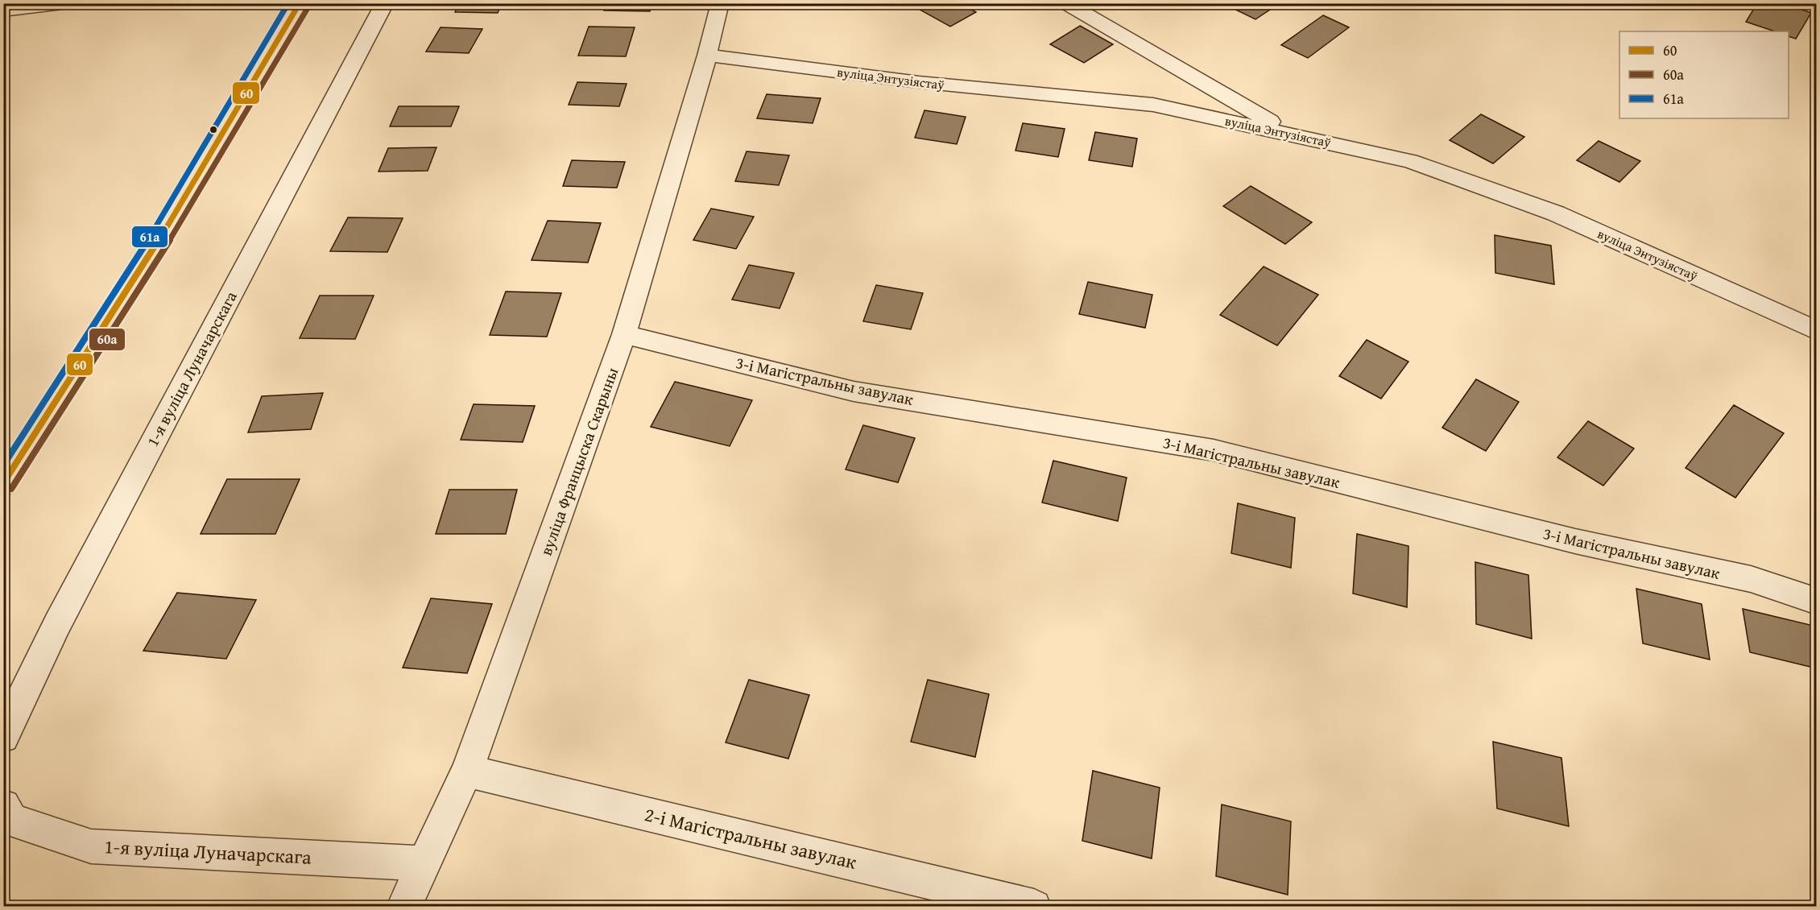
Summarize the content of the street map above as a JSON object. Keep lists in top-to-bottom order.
{
  "streets": {
    "street": [
      "вуліца Энтузіястаў",
      "1-я вуліца Луначарскага",
      "3-і Магістральны завулак",
      "вуліца Францыска Скарыны",
      "2-і Магістральны завулак"
    ]
  },
  "crossings": [
    ["вуліца Энтузіястаў", "вуліца Францыска Скарыны"],
    ["1-я вуліца Луначарскага", "вуліца Францыска Скарыны"],
    ["3-і Магістральны завулак", "вуліца Францыска Скарыны"],
    ["вуліца Францыска Скарыны", "2-і Магістральны завулак"]
  ],
  "lines": ["transit line 60", "transit line 61а", "transit line 60а"],
  "legend": ["60", "60а", "61а"]
}
